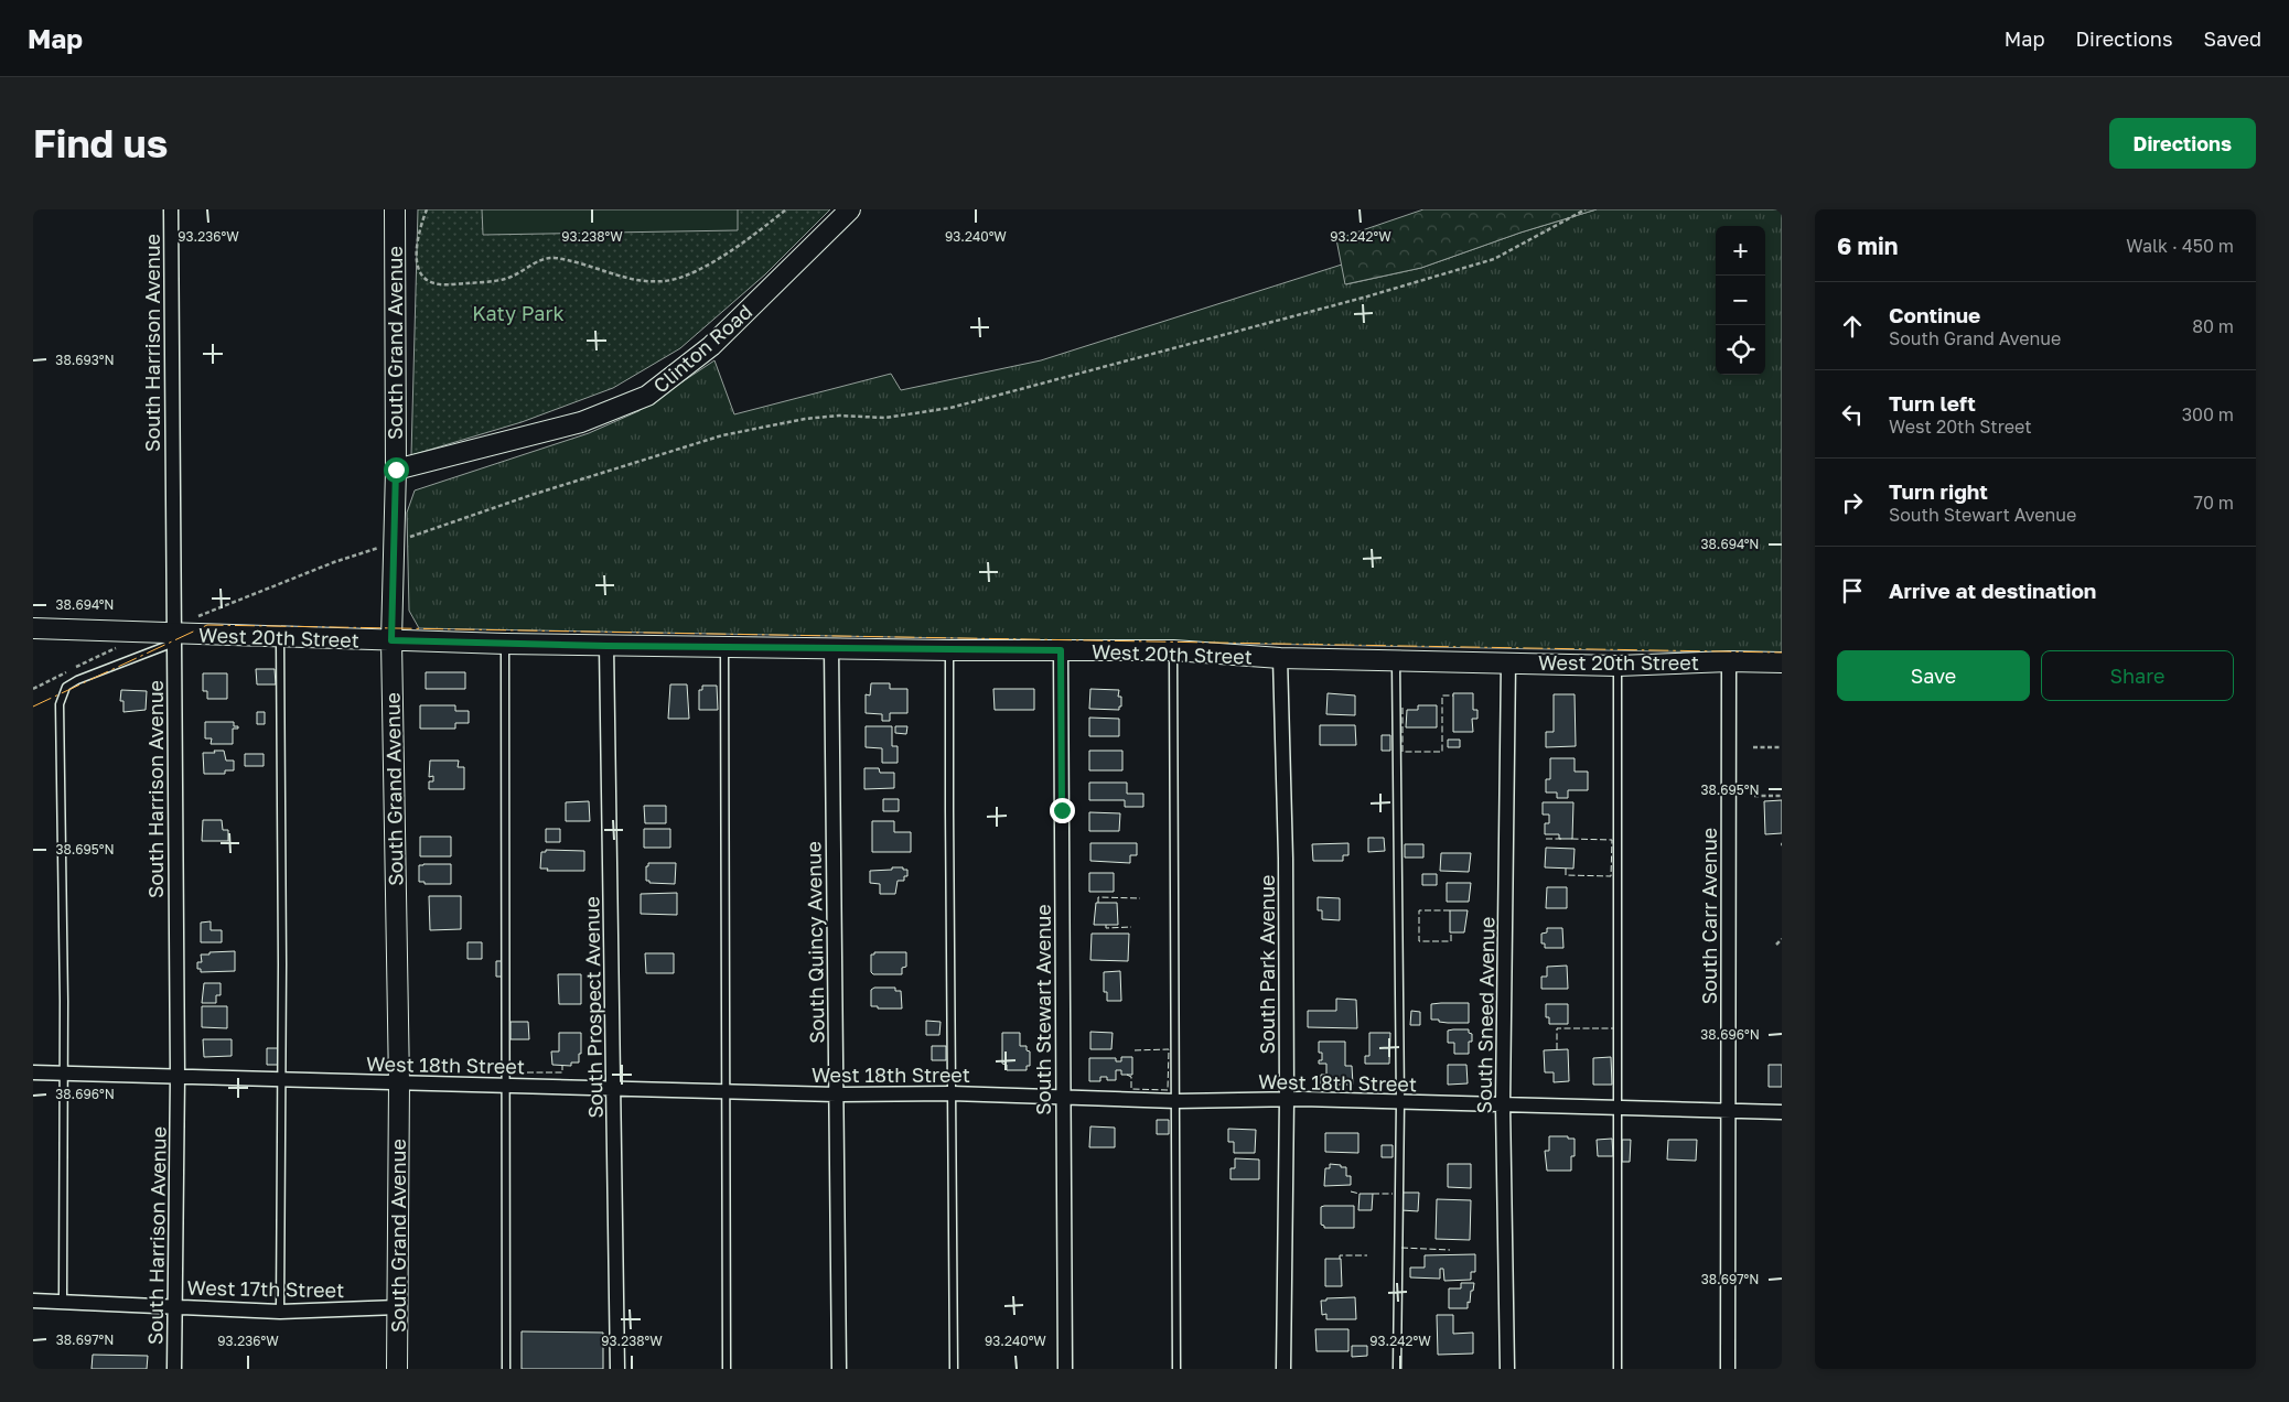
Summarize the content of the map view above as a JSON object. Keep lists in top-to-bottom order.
{
  "streets": {
    "street": [
      "South Harrison Avenue",
      "South Grand Avenue",
      "Clinton Road",
      "West 20th Street",
      "South Carr Avenue",
      "South Quincy Avenue",
      "South Park Avenue",
      "South Prospect Avenue",
      "South Stewart Avenue",
      "South Sneed Avenue",
      "West 18th Street",
      "West 17th Street"
    ]
  },
  "crossings": [
    ["South Harrison Avenue", "West 20th Street"],
    ["South Harrison Avenue", "West 18th Street"],
    ["South Harrison Avenue", "West 17th Street"],
    ["South Grand Avenue", "Clinton Road"],
    ["South Grand Avenue", "West 20th Street"],
    ["South Grand Avenue", "West 18th Street"],
    ["South Grand Avenue", "West 17th Street"],
    ["West 20th Street", "South Carr Avenue"],
    ["West 20th Street", "South Quincy Avenue"],
    ["West 20th Street", "South Park Avenue"],
    ["West 20th Street", "South Prospect Avenue"],
    ["West 20th Street", "South Stewart Avenue"],
    ["West 20th Street", "South Sneed Avenue"],
    ["South Carr Avenue", "West 18th Street"],
    ["South Quincy Avenue", "West 18th Street"],
    ["South Park Avenue", "West 18th Street"],
    ["South Prospect Avenue", "West 18th Street"],
    ["South Stewart Avenue", "West 18th Street"],
    ["South Sneed Avenue", "West 18th Street"]
  ],
  "parks": ["Katy Park"],
  "page": {
    "header": "Map",
    "nav": ["Map", "Directions", "Saved"],
    "buttons": [
      "Directions",
      ["Save", "Share"]
    ],
    "title": "Find us",
    "heading": ["6 min", "Walk · 450 m"],
    "map_buttons": ["+", "−"],
    "list": [
      ["Continue", "South Grand Avenue", "80 m"],
      ["Turn left", "West 20th Street", "300 m"],
      ["Turn right", "South Stewart Avenue", "70 m"],
      "Arrive at destination"
    ]
  },
  "coordinates": [
    "93.236°W",
    "93.238°W",
    "93.240°W",
    "93.242°W",
    "38.693°N",
    "38.694°N",
    "38.695°N",
    "38.696°N",
    "38.697°N"
  ]
}
